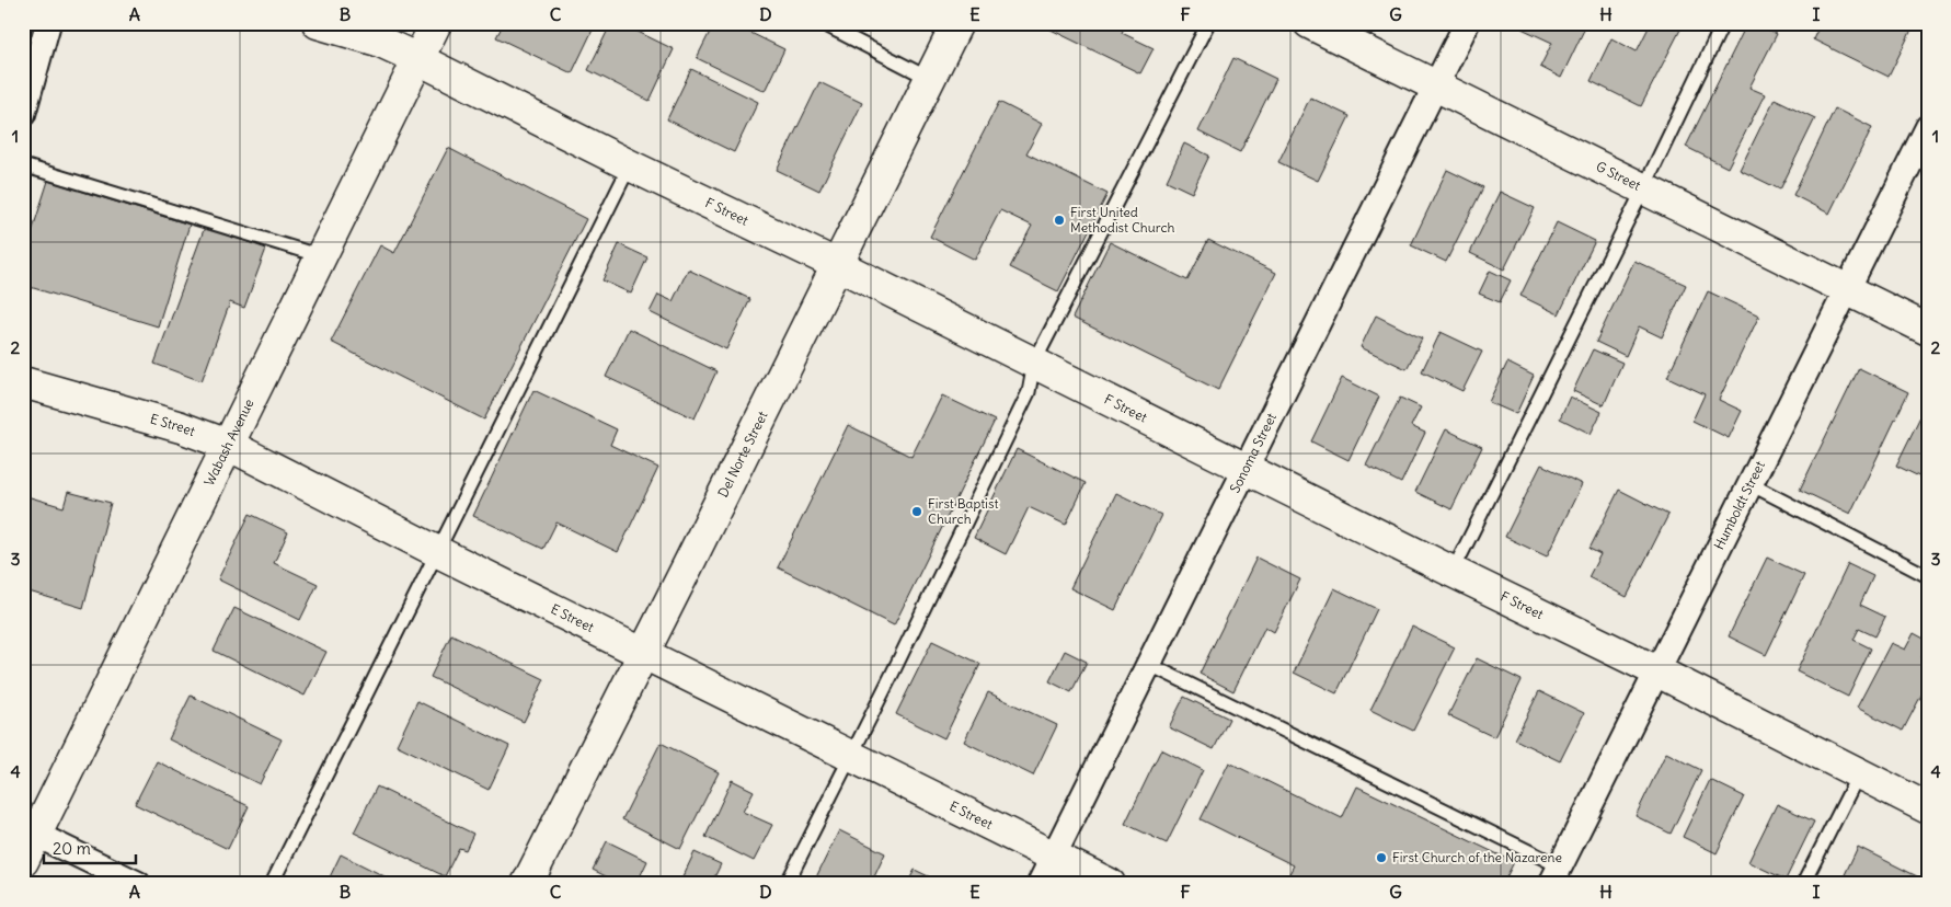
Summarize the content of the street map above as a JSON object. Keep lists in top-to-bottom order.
{
  "streets": {
    "street": [
      "G Street",
      "F Street",
      "E Street",
      "Wabash Avenue",
      "Sonoma Street",
      "Del Norte Street",
      "Humboldt Street"
    ]
  },
  "crossings": [
    ["G Street", "Sonoma Street"],
    ["G Street", "Humboldt Street"],
    ["F Street", "Wabash Avenue"],
    ["F Street", "Sonoma Street"],
    ["F Street", "Del Norte Street"],
    ["F Street", "Humboldt Street"],
    ["E Street", "Wabash Avenue"],
    ["E Street", "Sonoma Street"],
    ["E Street", "Del Norte Street"]
  ],
  "places": ["First United Methodist Church", "First Baptist Church", "First Church of the Nazarene"],
  "scale_bar": "20 m",
  "grid": {
    "columns": [
      "A",
      "B",
      "C",
      "D",
      "E",
      "F",
      "G",
      "H",
      "I"
    ],
    "rows": [
      "1",
      "2",
      "3",
      "4"
    ]
  }
}
